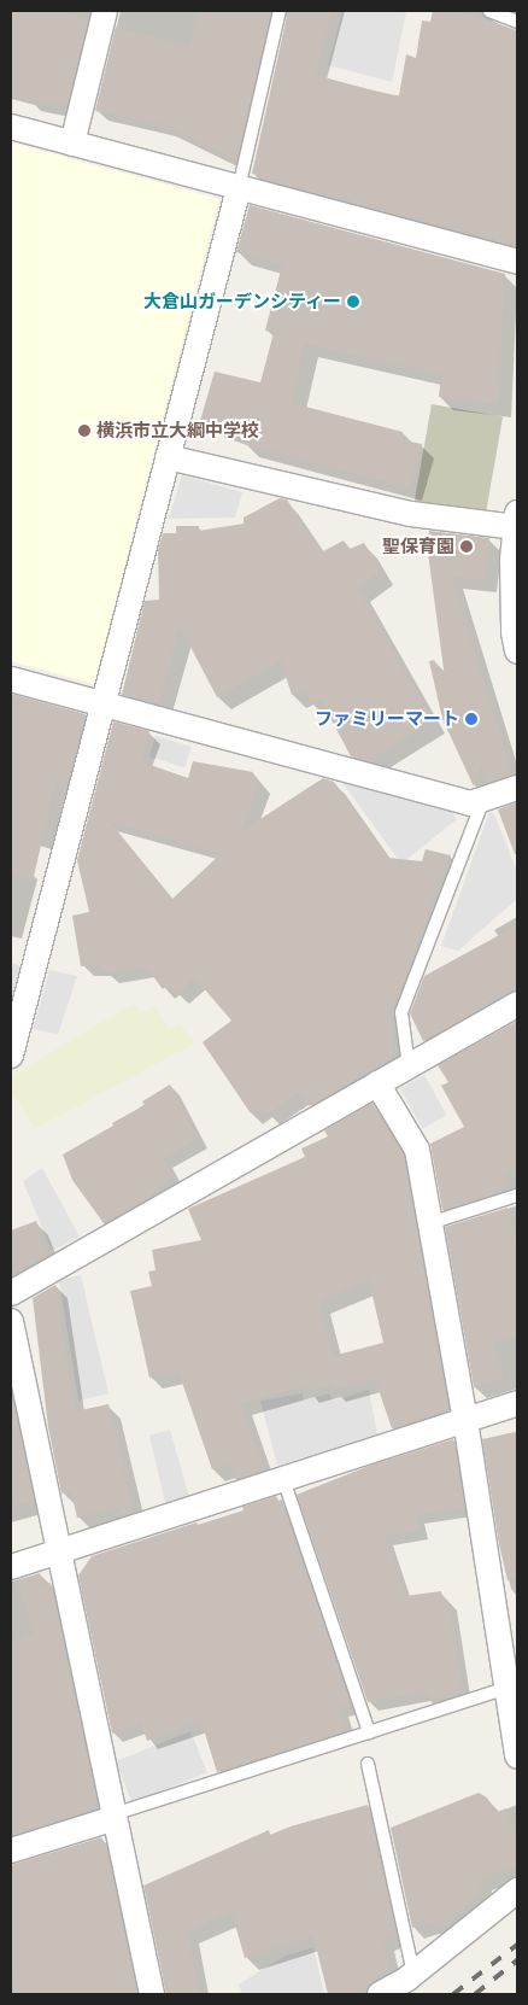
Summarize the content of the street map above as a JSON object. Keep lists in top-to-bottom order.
{
  "places": [
    "大倉山ガーデンシティー",
    "横浜市立大綱中学校",
    "聖保育園",
    "ファミリーマート"
  ]
}
